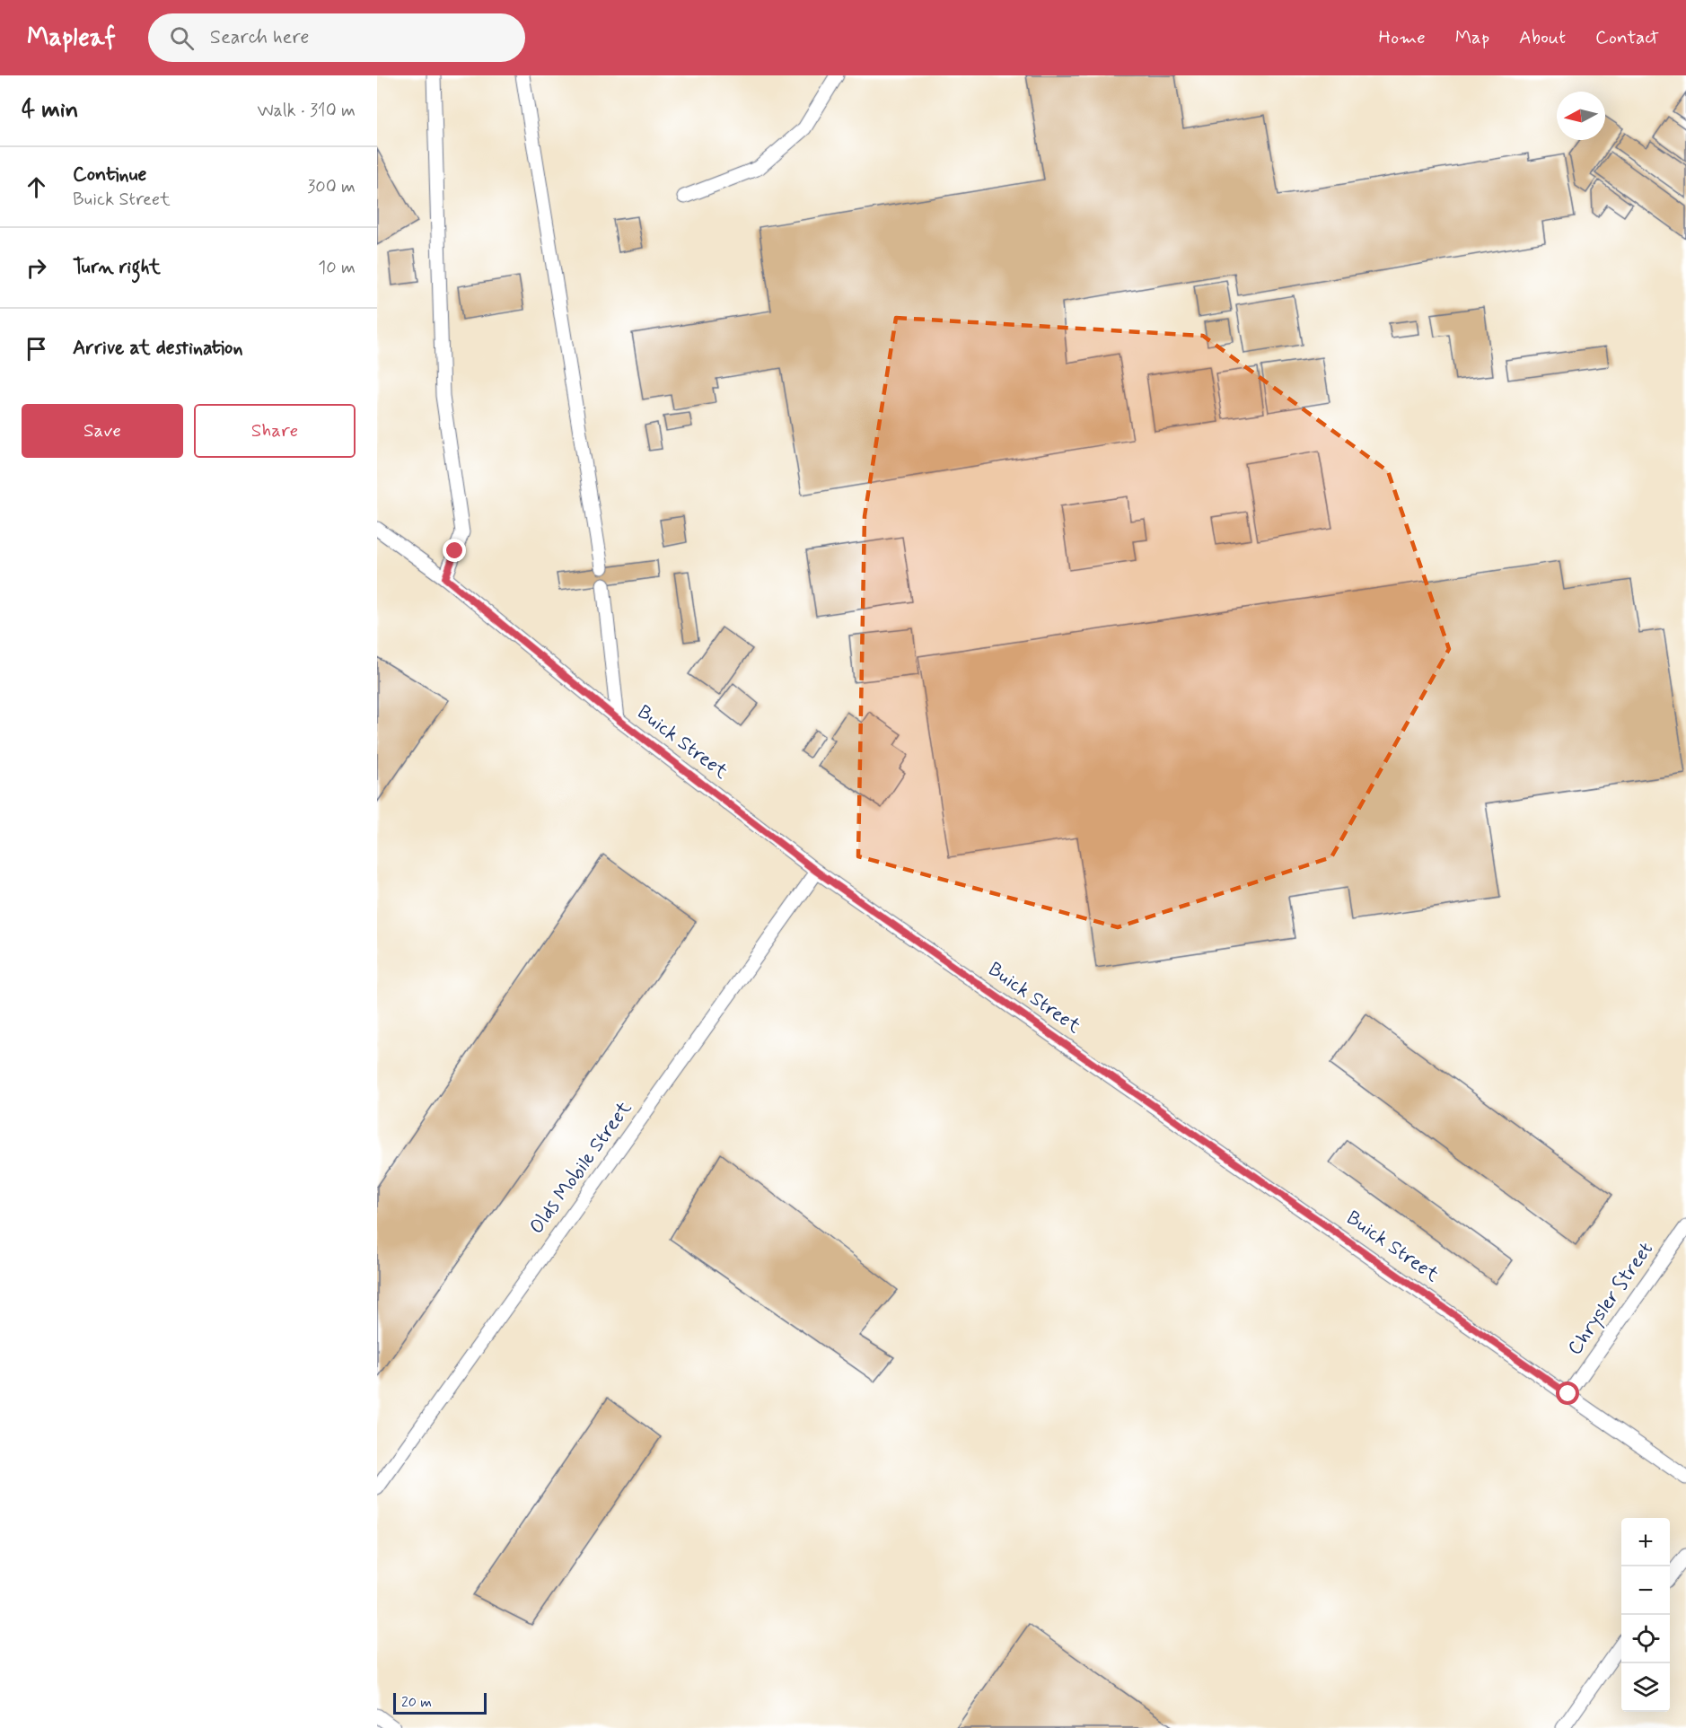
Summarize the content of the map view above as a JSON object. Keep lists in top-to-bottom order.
{
  "streets": {
    "lane": ["Buick Street", "Olds Mobile Street", "Chrysler Street"]
  },
  "crossings": [
    ["Buick Street", "Olds Mobile Street"],
    ["Buick Street", "Chrysler Street"]
  ],
  "scale_bar": "20 m",
  "north": "left",
  "page": {
    "header": "Mapleaf",
    "search": "Search here",
    "nav": [
      "Home",
      "Map",
      "About",
      "Contact"
    ],
    "heading": ["4 min", "Walk · 310 m"],
    "list": [
      ["Continue", "Buick Street", "300 m"],
      ["Turn right", "10 m"],
      "Arrive at destination"
    ],
    "buttons": ["Save", "Share"],
    "map_buttons": ["+", "−"],
    "scale": "20 m"
  }
}
